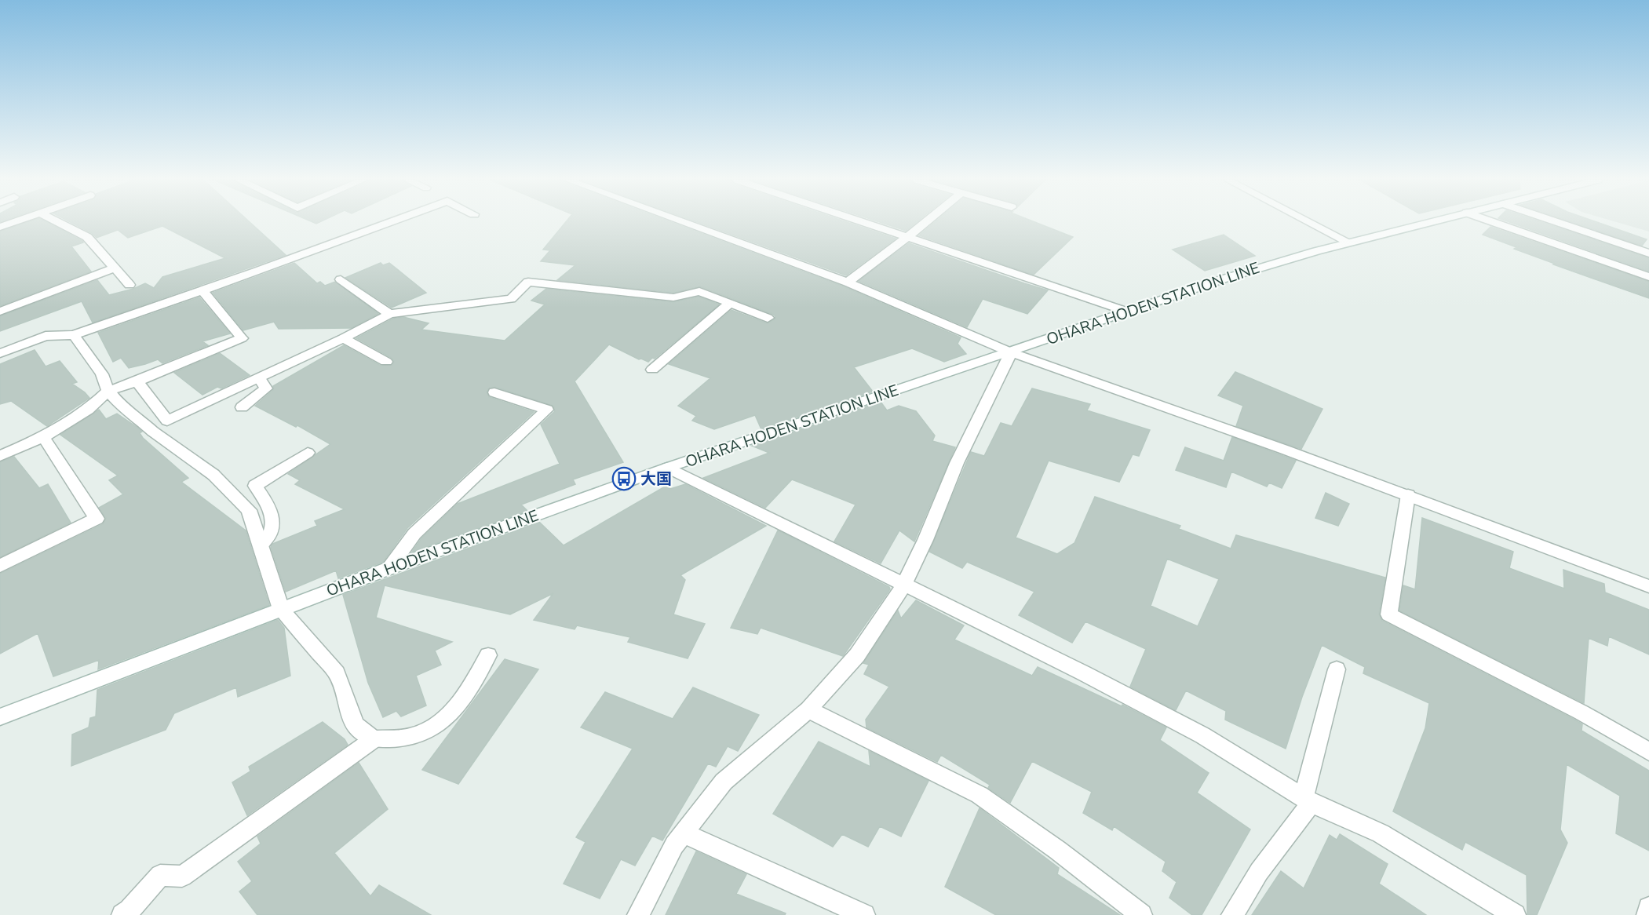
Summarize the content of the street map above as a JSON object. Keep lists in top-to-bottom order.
{
  "streets": {
    "street": ["OHARA HODEN STATION LINE"]
  },
  "places": {
    "bus stop": ["大国"]
  }
}
